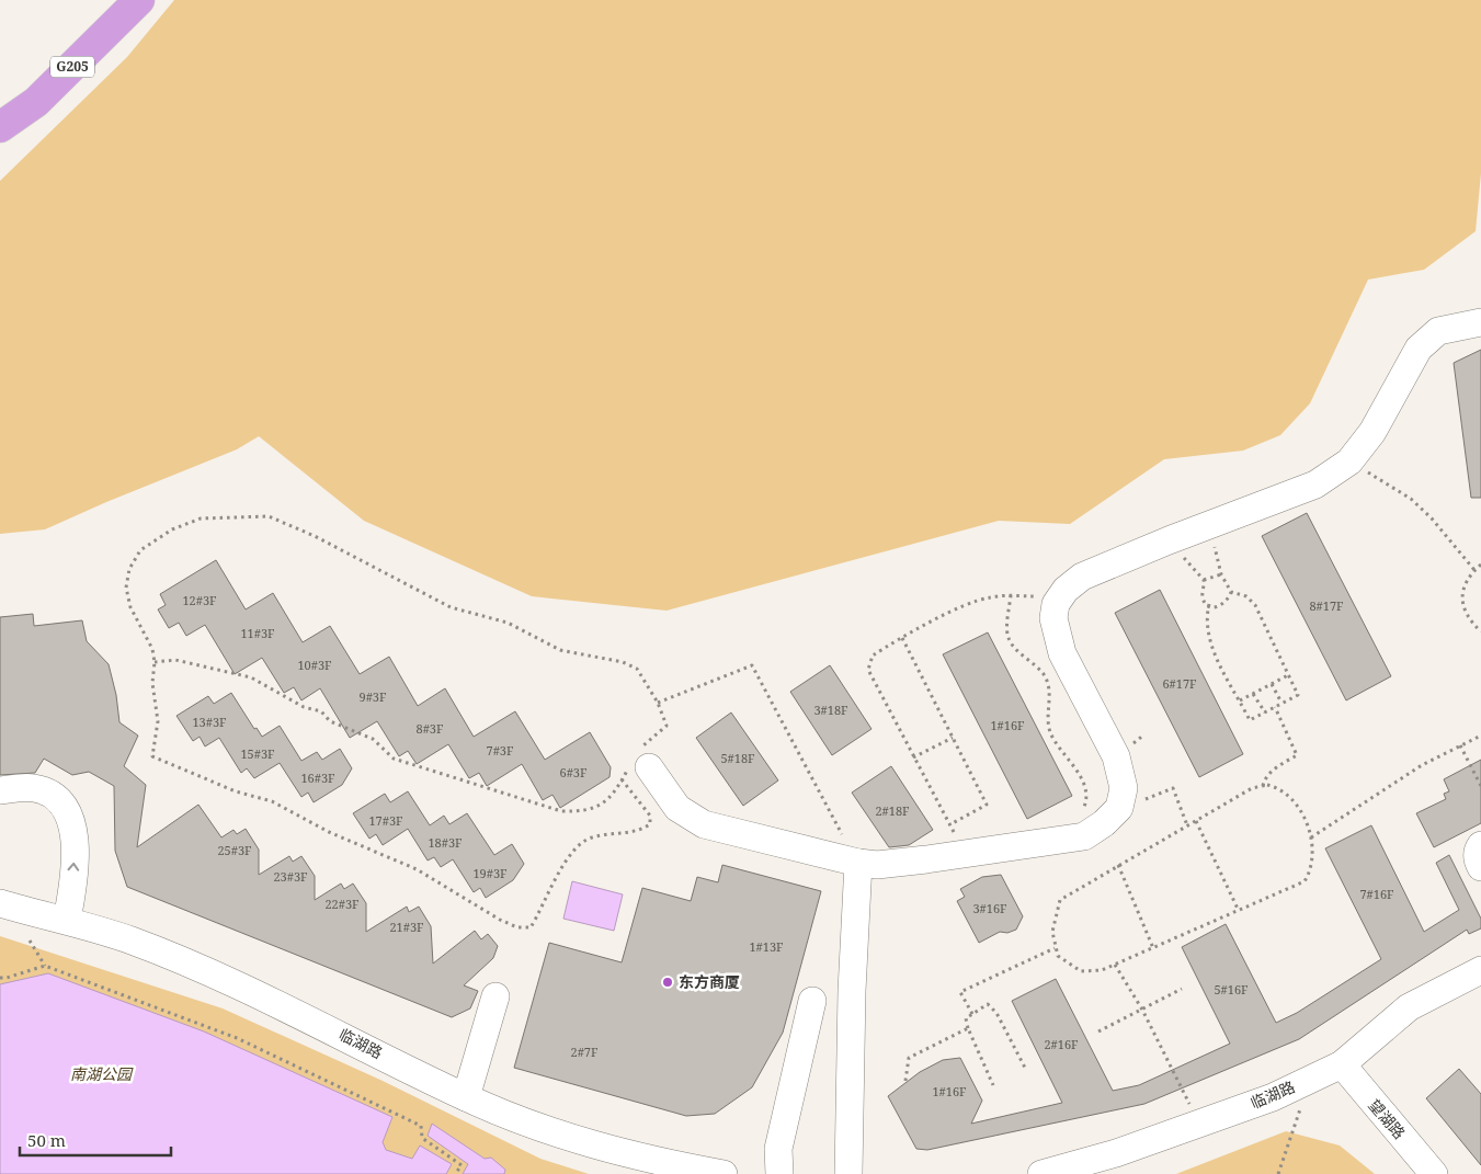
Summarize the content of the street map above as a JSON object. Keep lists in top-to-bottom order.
{
  "streets": {
    "highway": ["G205"],
    "street": ["临湖路", "望湖路"]
  },
  "crossings": [
    ["临湖路", "望湖路"]
  ],
  "parks": ["南湖公园"],
  "places": ["东方商厦"],
  "house_numbers": [
    "12#3F",
    "8#17F",
    "11#3F",
    "10#3F",
    "6#17F",
    "9#3F",
    "3#18F",
    "13#3F",
    "1#16F",
    "8#3F",
    "7#3F",
    "15#3F",
    "5#18F",
    "6#3F",
    "16#3F",
    "2#18F",
    "17#3F",
    "18#3F",
    "25#3F",
    "19#3F",
    "23#3F",
    "7#16F",
    "22#3F",
    "3#16F",
    "21#3F",
    "1#13F",
    "5#16F",
    "2#16F",
    "2#7F",
    "1#16F"
  ],
  "scale_bar": "50 m"
}
